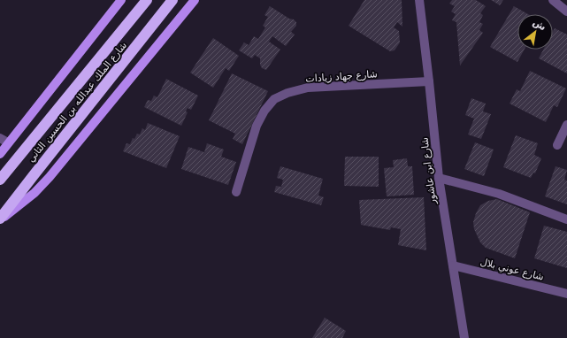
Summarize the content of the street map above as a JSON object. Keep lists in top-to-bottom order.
{
  "streets": {
    "highway": ["شارع الملك عبدالله بن الحسين الثاني"],
    "street": ["شارع جهاد زيادات", "شارع ابن عاشور", "شارع عوني بلال"]
  },
  "crossings": [
    ["شارع جهاد زيادات", "شارع ابن عاشور"],
    ["شارع ابن عاشور", "شارع عوني بلال"]
  ],
  "north": "top right"
}
